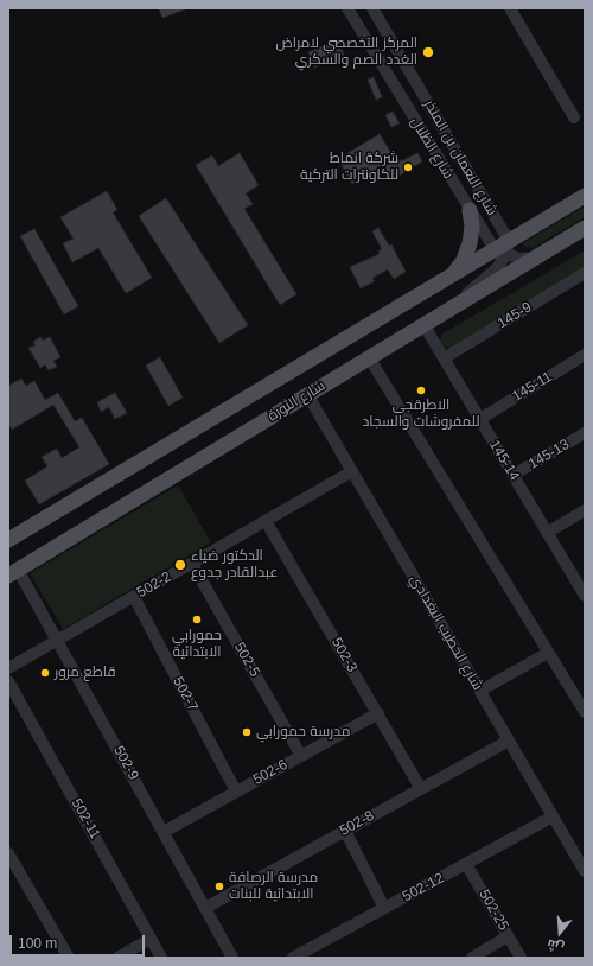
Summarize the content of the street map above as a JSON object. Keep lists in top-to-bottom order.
{
  "streets": {
    "main road": ["شارع الثورة"],
    "street": [
      "شارع الظلال",
      "شارع النعمان بن المنذر",
      "145-9",
      "145-11",
      "145-13",
      "145-14",
      "502-2",
      "شارع الخطيب البغدادي",
      "502-3",
      "502-5",
      "502-7",
      "502-9",
      "502-6",
      "502-11",
      "502-8",
      "502-12",
      "502-25"
    ]
  },
  "crossings": [
    ["شارع الظلال", "شارع النعمان بن المنذر"],
    ["شارع الظلال", "شارع الثورة"],
    ["شارع النعمان بن المنذر", "شارع الثورة"],
    ["145-9", "145-14"],
    ["145-11", "145-14"],
    ["شارع الثورة", "145-14"],
    ["شارع الثورة", "شارع الخطيب البغدادي"],
    ["شارع الثورة", "502-9"],
    ["145-13", "145-14"],
    ["502-2", "شارع الخطيب البغدادي"],
    ["502-2", "502-3"],
    ["502-2", "502-5"],
    ["502-2", "502-7"],
    ["502-2", "502-9"],
    ["شارع الخطيب البغدادي", "502-8"],
    ["شارع الخطيب البغدادي", "502-12"],
    ["502-3", "502-6"],
    ["502-3", "502-8"],
    ["502-5", "502-6"],
    ["502-7", "502-6"],
    ["502-9", "502-6"],
    ["502-9", "502-8"],
    ["502-12", "502-25"]
  ],
  "places": [
    "المركز التخصصي لامراض الغدد الصم والسكري",
    "شركة انماط للكاونترات التركية",
    "الاطرقجي للمفروشات والسجاد",
    "الدكتور ضياء عبدالقادر جدوع",
    "حمورابي الابتدائية",
    "قاطع مرور",
    "مدرسة حمورابي",
    "مدرسة الرصافة الابتدائية للبنات"
  ],
  "scale_bar": "100 m",
  "north": "bottom"
}
